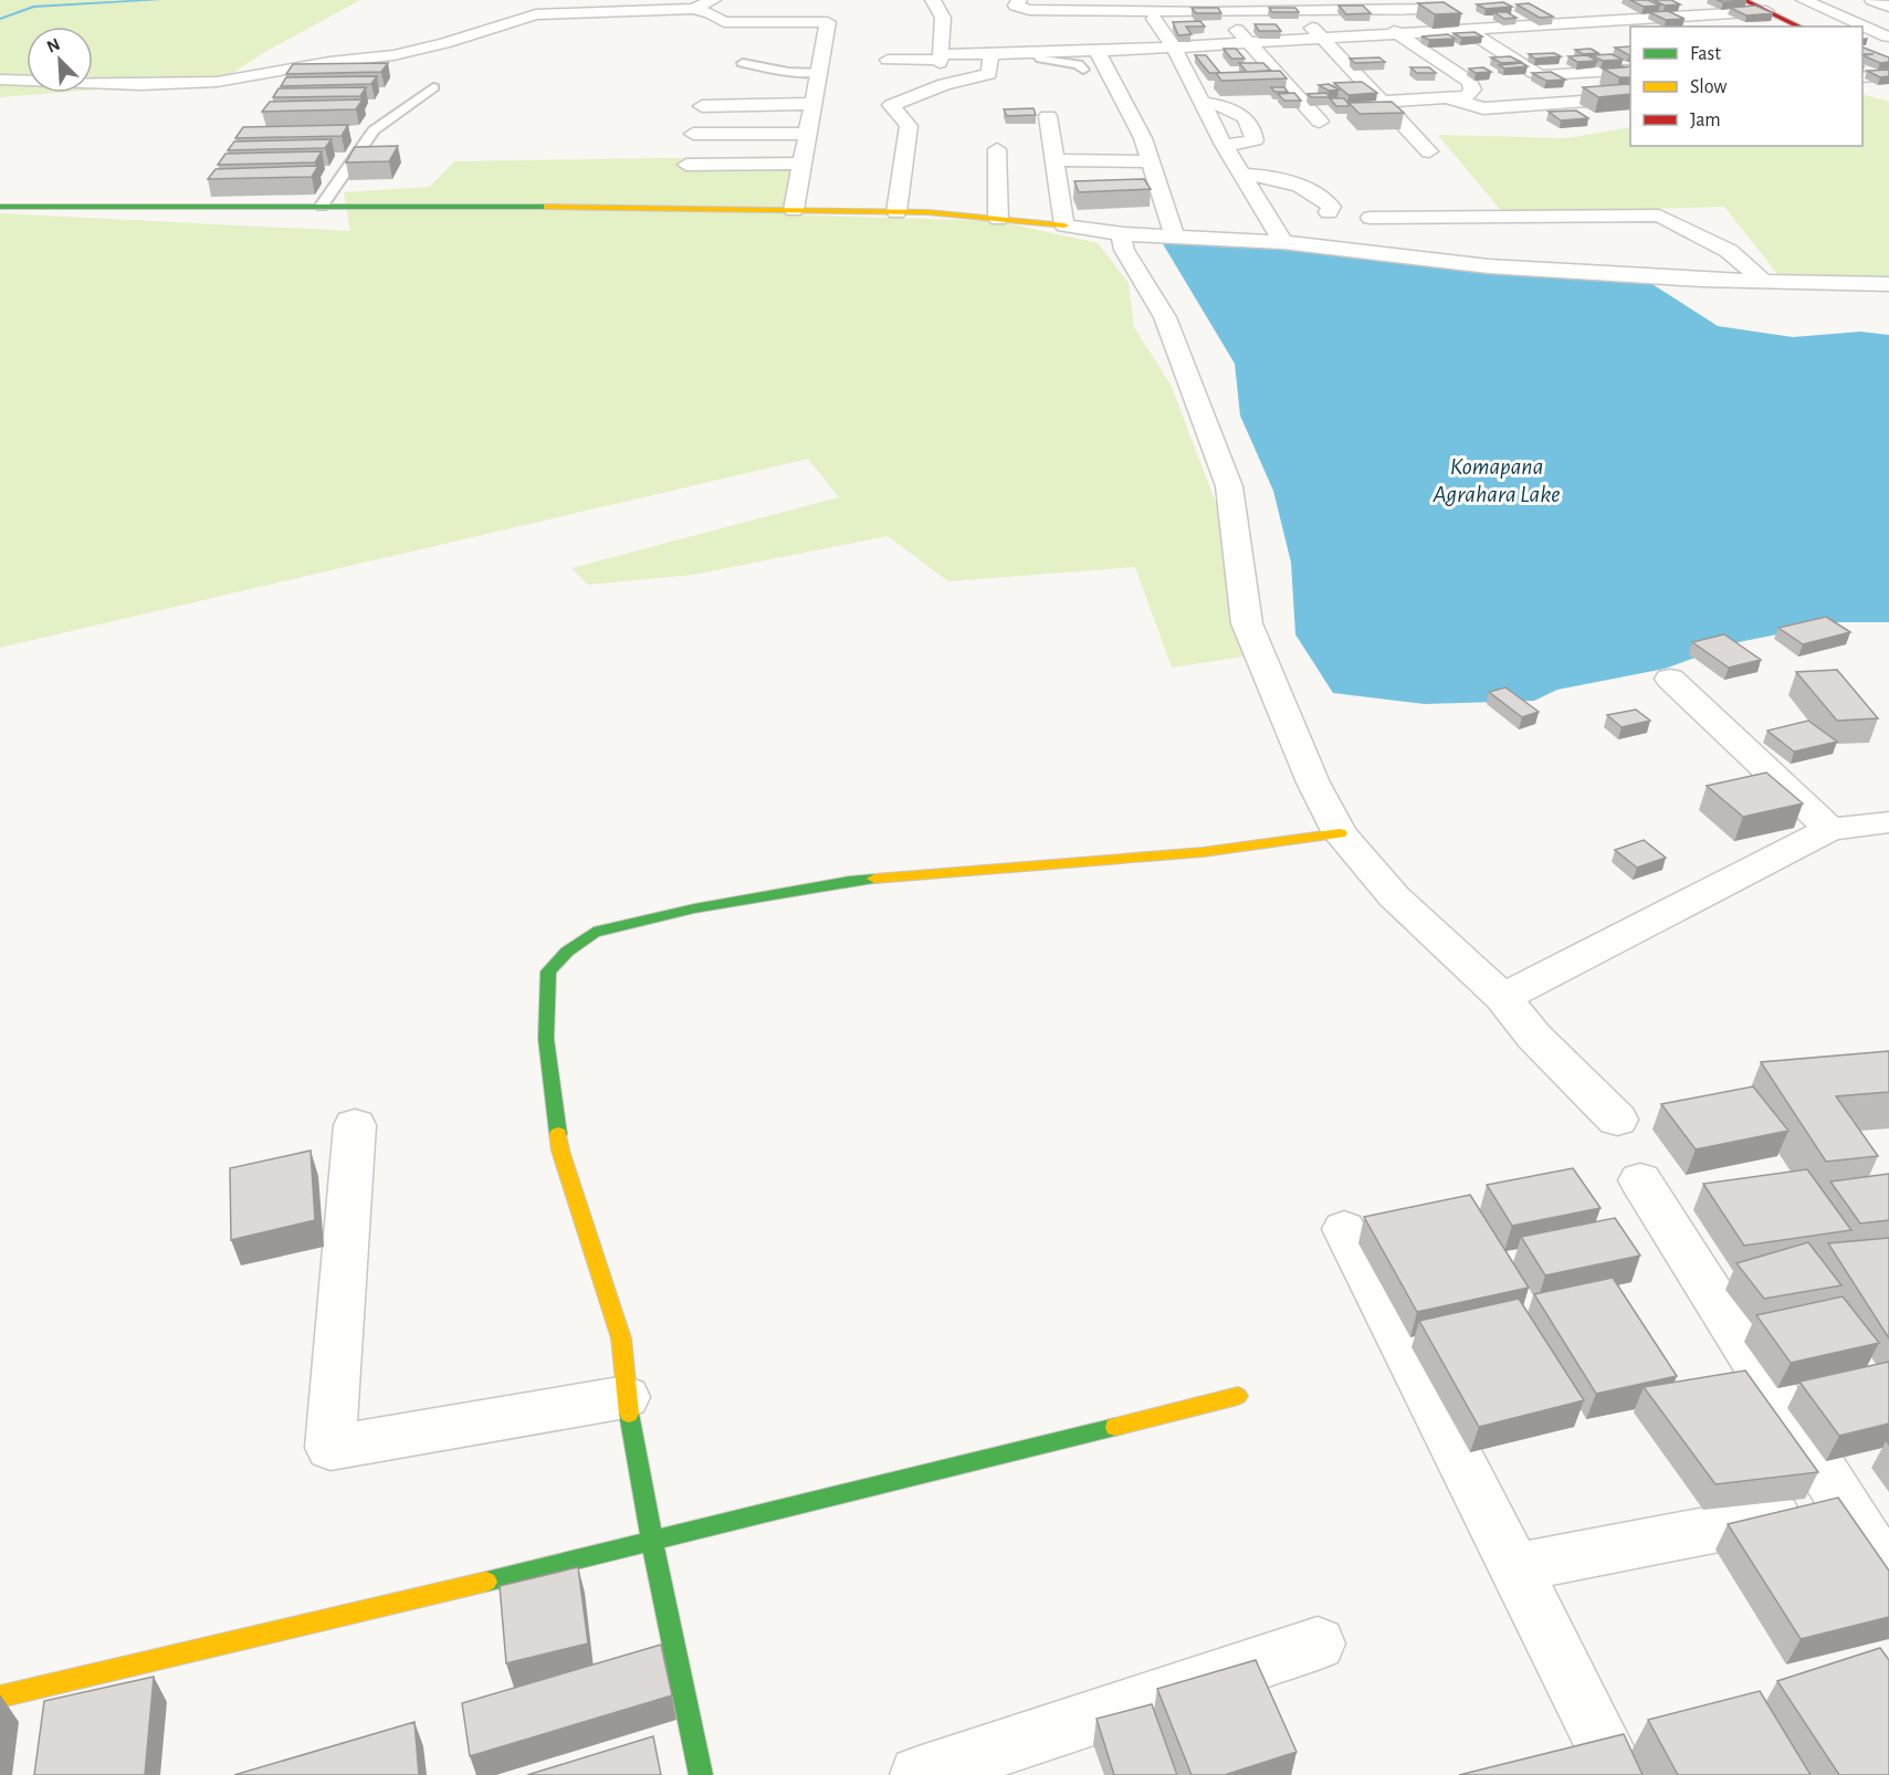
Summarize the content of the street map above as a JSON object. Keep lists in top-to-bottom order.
{
  "water": ["Komapana Agrahara Lake"],
  "legend": ["Fast", "Slow", "Jam"],
  "north": "top left"
}
